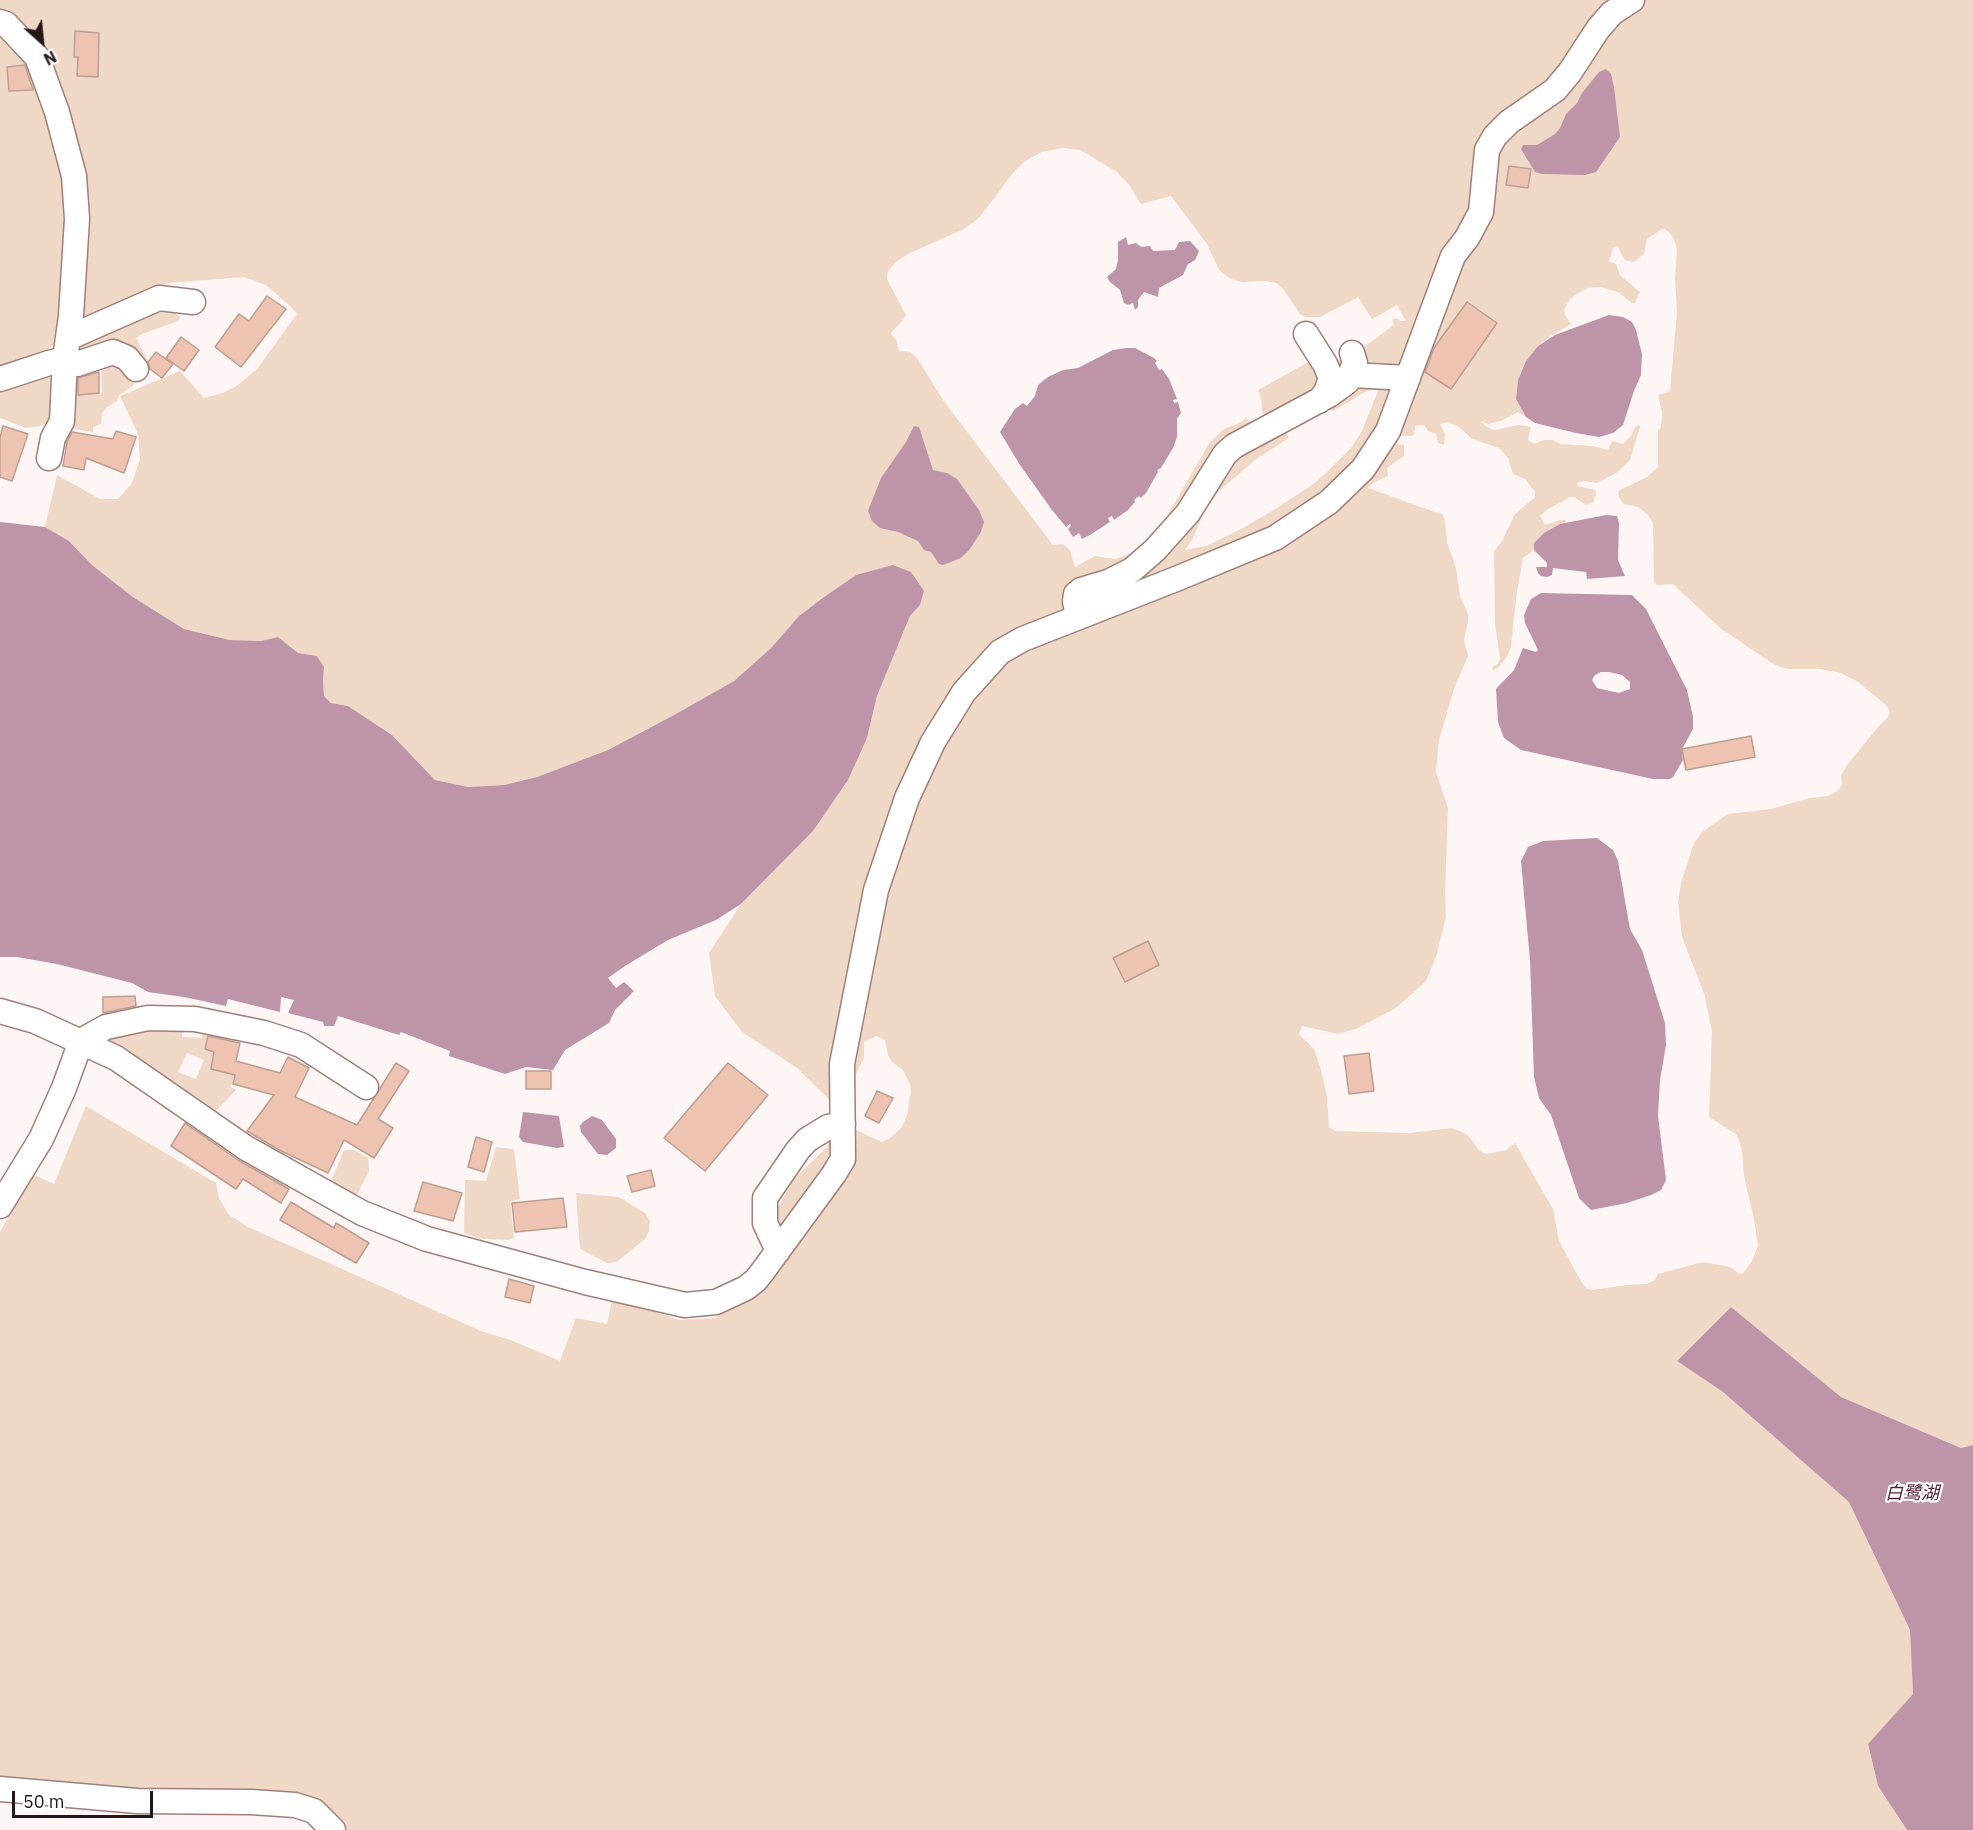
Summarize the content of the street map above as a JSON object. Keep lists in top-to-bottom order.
{
  "water": ["白鹭湖"],
  "scale_bar": "50 m",
  "north": "bottom right"
}
